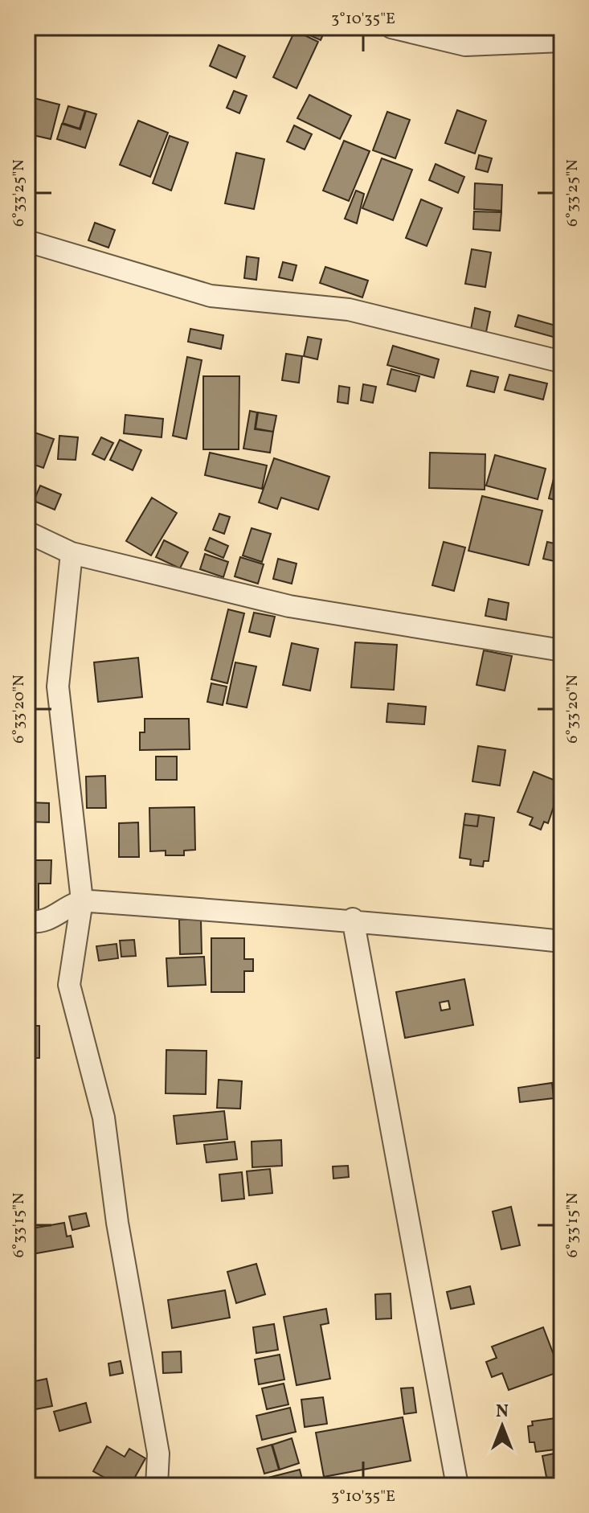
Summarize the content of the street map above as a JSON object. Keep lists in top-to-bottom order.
{
  "north": "top",
  "coordinates": [
    "3°10'35\"E",
    "6°33'25\"N",
    "6°33'20\"N",
    "6°33'15\"N"
  ]
}
